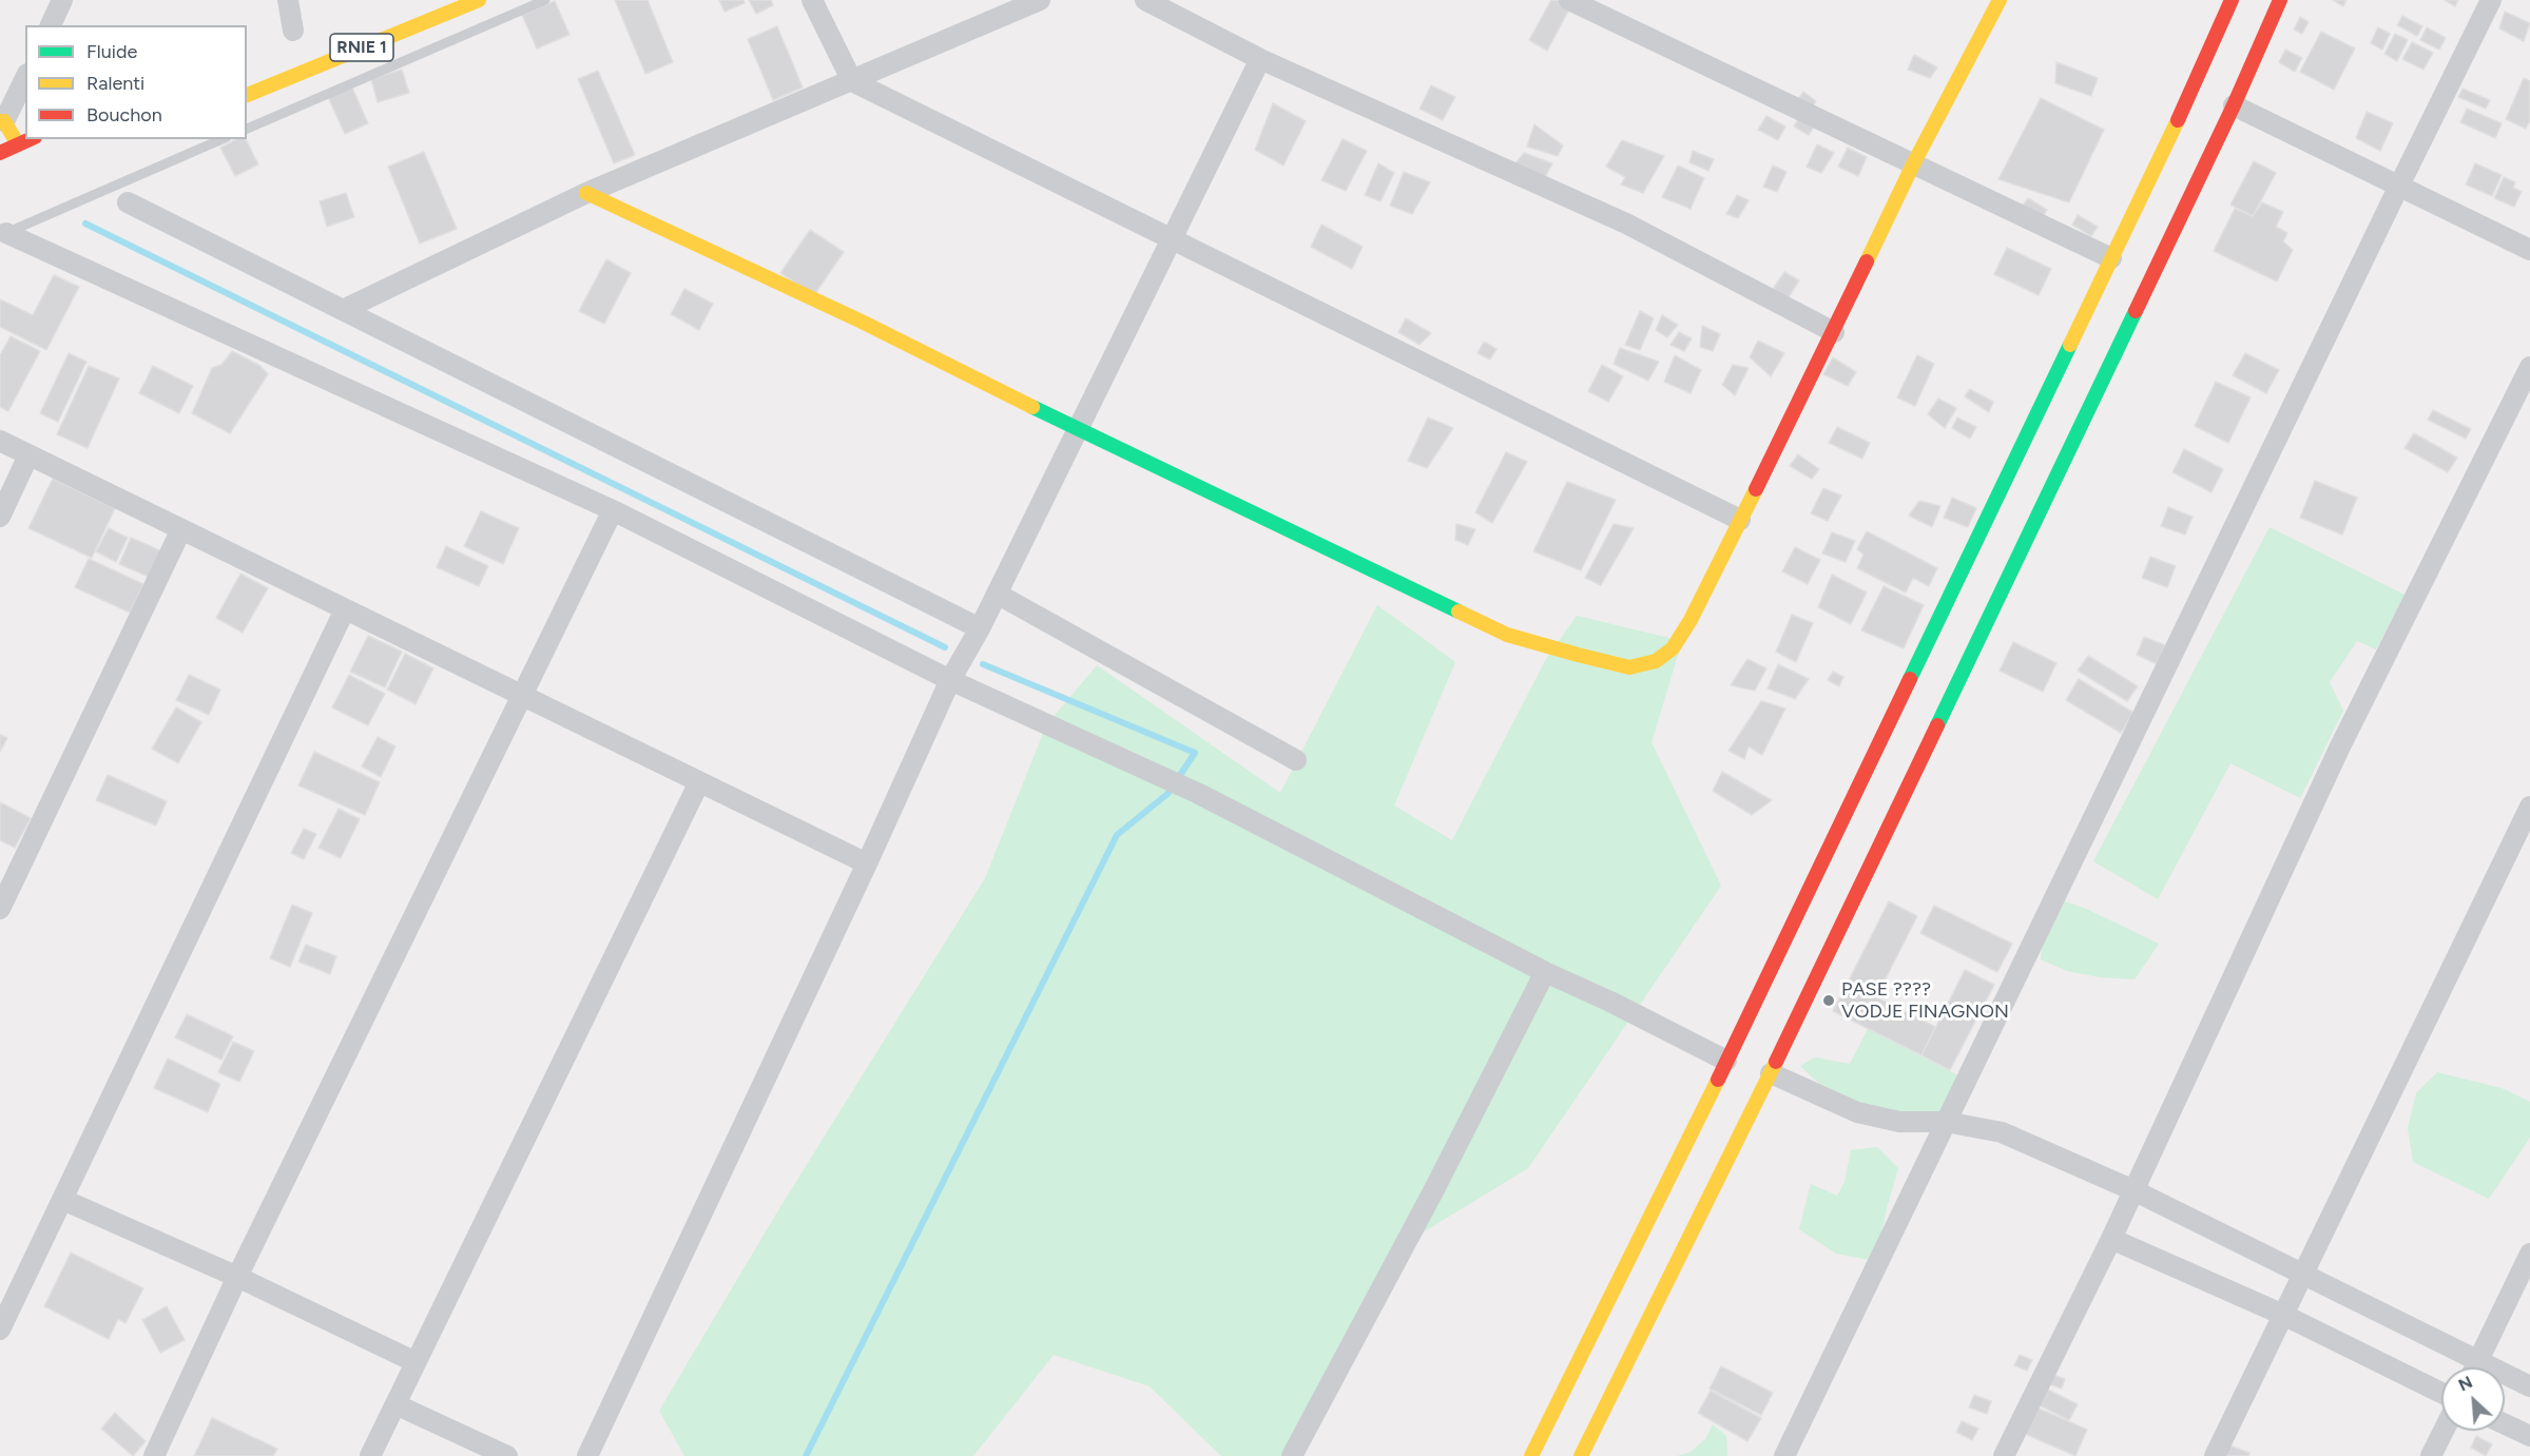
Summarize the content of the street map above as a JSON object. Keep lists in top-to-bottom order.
{
  "streets": {
    "main road": ["RNIE 1"]
  },
  "places": ["PASE ???? VODJE FINAGNON"],
  "legend": ["Fluide", "Ralenti", "Bouchon"],
  "north": "top left"
}
